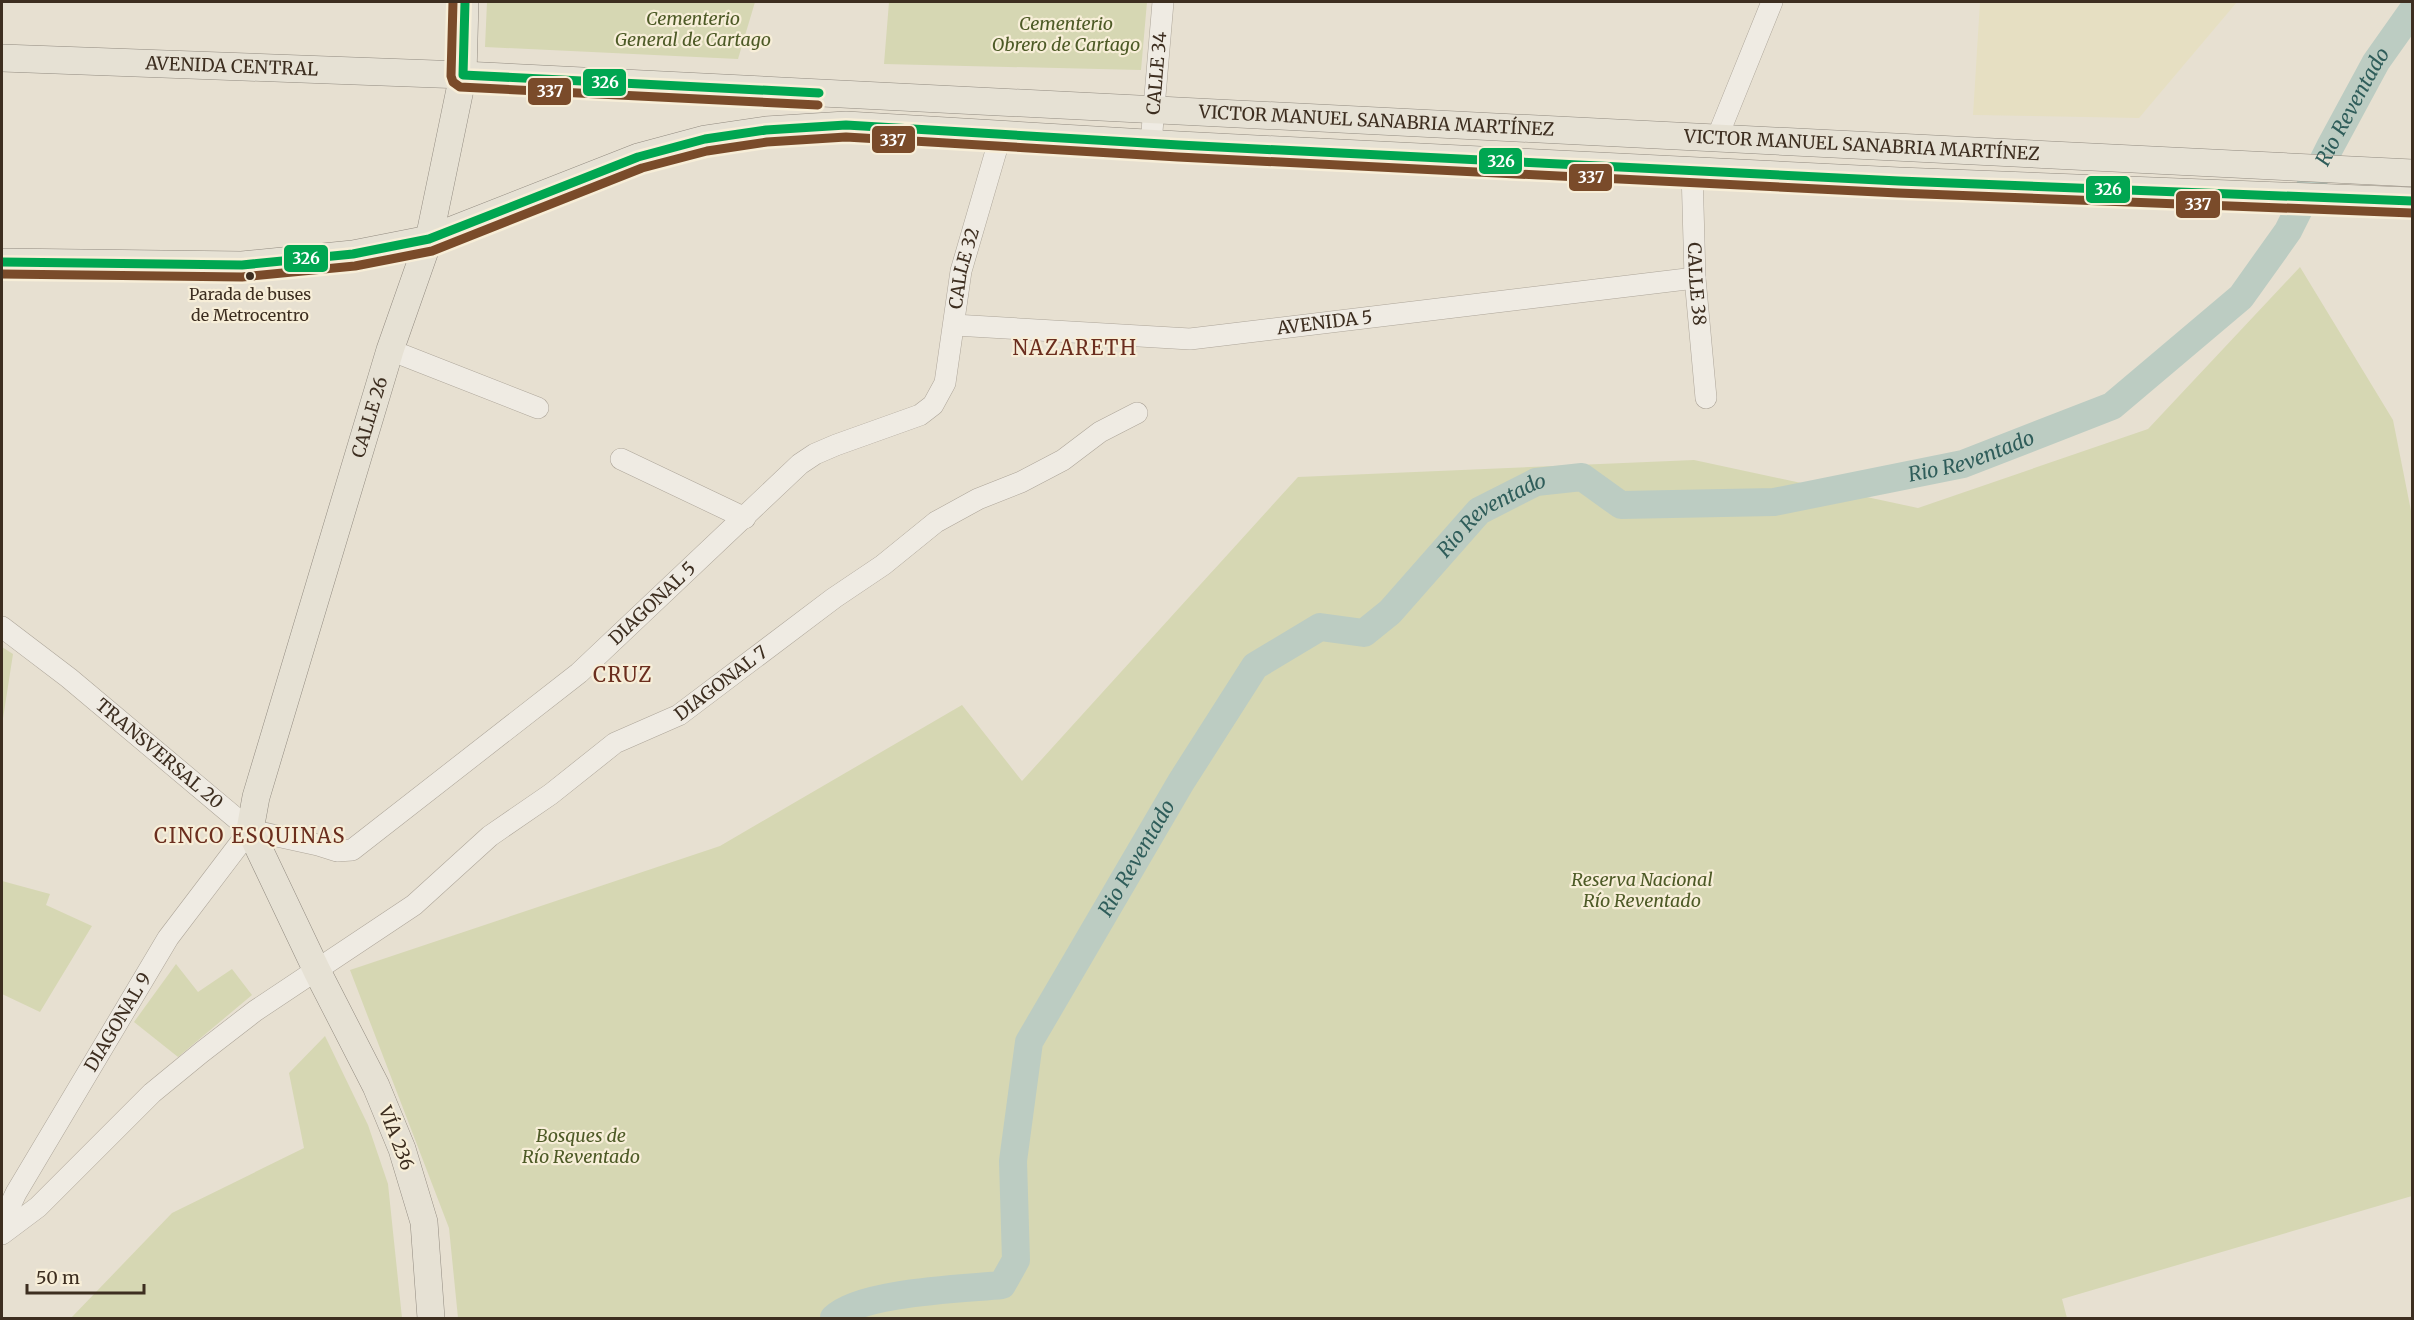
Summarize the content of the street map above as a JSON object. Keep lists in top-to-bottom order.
{
  "streets": {
    "main road": [
      "AVENIDA CENTRAL",
      "VICTOR MANUEL SANABRIA MARTÍNEZ",
      "CALLE 26",
      "TRANSVERSAL 20",
      "VÍA 236"
    ],
    "street": [
      "CALLE 34",
      "CALLE 32",
      "CALLE 38",
      "AVENIDA 5",
      "DIAGONAL 5",
      "DIAGONAL 7",
      "DIAGONAL 9"
    ]
  },
  "crossings": [
    ["AVENIDA CENTRAL", "VICTOR MANUEL SANABRIA MARTÍNEZ"],
    ["AVENIDA CENTRAL", "CALLE 26"],
    ["CALLE 34", "VICTOR MANUEL SANABRIA MARTÍNEZ"],
    ["VICTOR MANUEL SANABRIA MARTÍNEZ", "CALLE 32"],
    ["VICTOR MANUEL SANABRIA MARTÍNEZ", "CALLE 38"],
    ["VICTOR MANUEL SANABRIA MARTÍNEZ", "CALLE 26"],
    ["CALLE 32", "AVENIDA 5"],
    ["CALLE 32", "DIAGONAL 5"],
    ["CALLE 38", "AVENIDA 5"],
    ["CALLE 26", "DIAGONAL 5"],
    ["CALLE 26", "TRANSVERSAL 20"],
    ["CALLE 26", "DIAGONAL 9"],
    ["DIAGONAL 5", "TRANSVERSAL 20"],
    ["DIAGONAL 5", "DIAGONAL 9"],
    ["DIAGONAL 7", "TRANSVERSAL 20"],
    ["DIAGONAL 7", "VÍA 236"],
    ["TRANSVERSAL 20", "DIAGONAL 9"],
    ["TRANSVERSAL 20", "VÍA 236"]
  ],
  "districts": ["NAZARETH", "CRUZ", "CINCO ESQUINAS"],
  "water": ["Rio Reventado"],
  "parks": [
    "Cementerio General de Cartago",
    "Cementerio Obrero de Cartago",
    "Reserva Nacional Río Reventado",
    "Bosques de Río Reventado"
  ],
  "places": ["Parada de buses de Metrocentro"],
  "lines": ["transit line 326", "transit line 337"],
  "scale_bar": "50 m"
}
